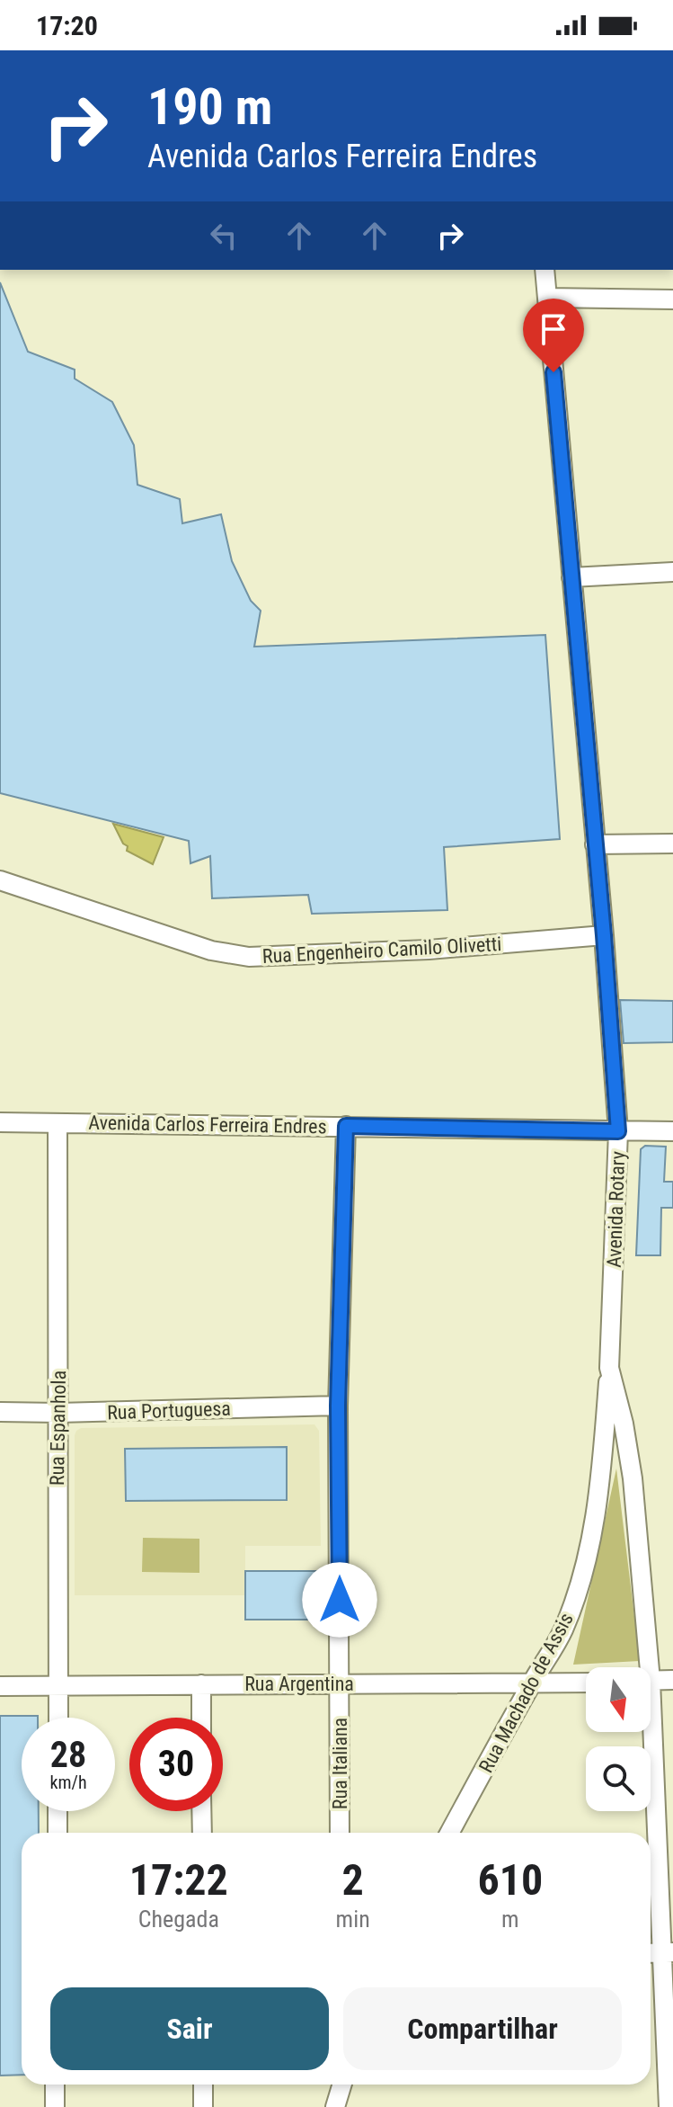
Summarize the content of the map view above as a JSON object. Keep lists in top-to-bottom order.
{
  "streets": {
    "street": [
      "Rua Engenheiro Camilo Olivetti",
      "Avenida Carlos Ferreira Endres",
      "Avenida Rotary",
      "Rua Portuguesa",
      "Rua Espanhola",
      "Rua Argentina",
      "Rua Machado de Assis",
      "Rua Italiana"
    ]
  },
  "crossings": [
    ["Rua Engenheiro Camilo Olivetti", "Avenida Rotary"],
    ["Avenida Carlos Ferreira Endres", "Avenida Rotary"],
    ["Avenida Carlos Ferreira Endres", "Rua Espanhola"],
    ["Avenida Carlos Ferreira Endres", "Rua Italiana"],
    ["Avenida Rotary", "Rua Machado de Assis"],
    ["Rua Portuguesa", "Rua Espanhola"],
    ["Rua Portuguesa", "Rua Italiana"],
    ["Rua Espanhola", "Rua Argentina"],
    ["Rua Argentina", "Rua Machado de Assis"],
    ["Rua Argentina", "Rua Italiana"]
  ],
  "north": "bottom",
  "page": {
    "status": "17:20",
    "turn": ["190 m", "Avenida Carlos Ferreira Endres"],
    "speed": "28 km/h",
    "limit": "30",
    "eta": [
      "17:22",
      "Chegada",
      "2",
      "min",
      "610",
      "m"
    ],
    "buttons": ["Sair", "Compartilhar"]
  }
}
